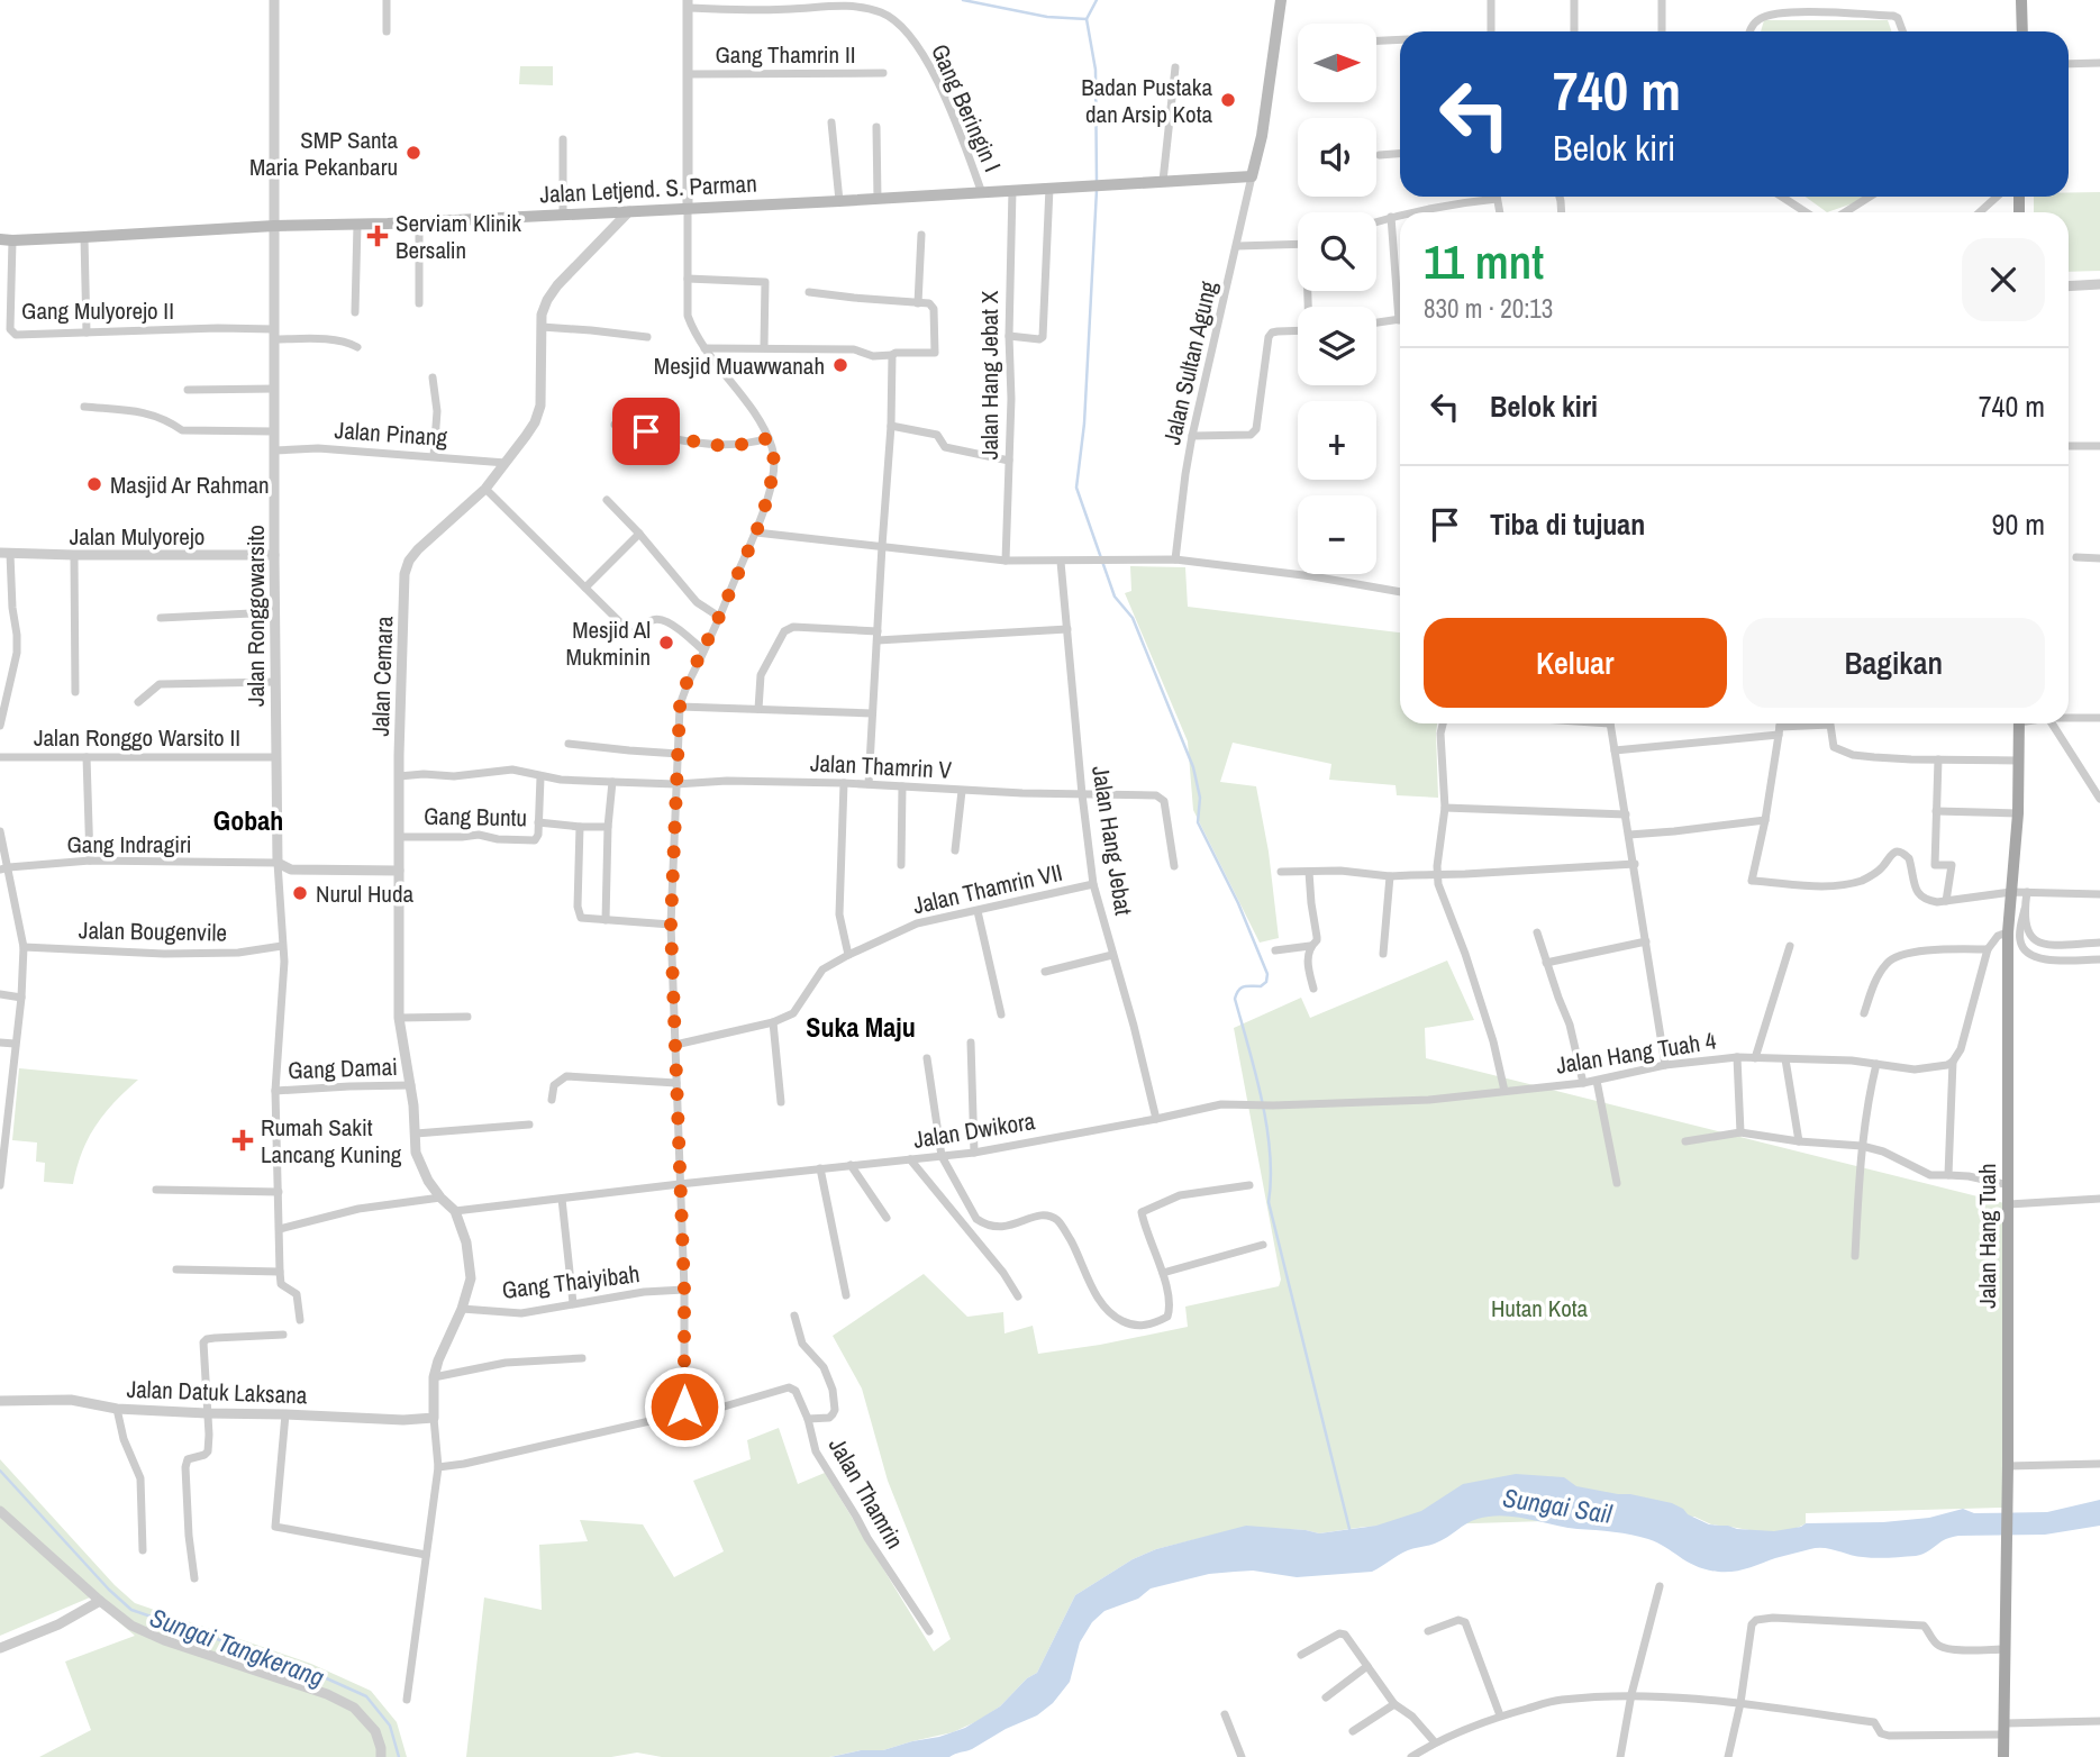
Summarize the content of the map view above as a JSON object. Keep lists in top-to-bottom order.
{
  "streets": {
    "main road": ["Jalan Letjend. S. Parman", "Jalan Hang Tuah"],
    "street": [
      "Gang Thamrin II",
      "Gang Beringin I",
      "Gang Mulyorejo II",
      "Jalan Sultan Agung",
      "Jalan Hang Jebat X",
      "Jalan Pinang",
      "Jalan Mulyorejo",
      "Jalan Ronggowarsito",
      "Jalan Cemara",
      "Jalan Ronggo Warsito II",
      "Jalan Thamrin V",
      "Gang Buntu",
      "Jalan Hang Jebat",
      "Gang Indragiri",
      "Jalan Thamrin VII",
      "Jalan Bougenvile",
      "Jalan Hang Tuah 4",
      "Gang Damai",
      "Jalan Dwikora",
      "Gang Thaiyibah",
      "Jalan Datuk Laksana",
      "Jalan Thamrin"
    ]
  },
  "crossings": [
    ["Gang Beringin I", "Jalan Letjend. S. Parman"],
    ["Jalan Letjend. S. Parman", "Gang Mulyorejo II"],
    ["Jalan Letjend. S. Parman", "Jalan Sultan Agung"],
    ["Jalan Letjend. S. Parman", "Jalan Hang Jebat X"],
    ["Jalan Letjend. S. Parman", "Jalan Ronggowarsito"],
    ["Jalan Letjend. S. Parman", "Jalan Cemara"],
    ["Gang Mulyorejo II", "Jalan Ronggowarsito"],
    ["Jalan Pinang", "Jalan Ronggowarsito"],
    ["Jalan Pinang", "Jalan Cemara"],
    ["Jalan Mulyorejo", "Jalan Ronggowarsito"],
    ["Jalan Ronggowarsito", "Jalan Ronggo Warsito II"],
    ["Jalan Ronggowarsito", "Gang Indragiri"],
    ["Jalan Ronggowarsito", "Jalan Bougenvile"],
    ["Jalan Ronggowarsito", "Gang Damai"],
    ["Jalan Cemara", "Jalan Thamrin V"],
    ["Jalan Cemara", "Gang Buntu"],
    ["Jalan Cemara", "Gang Indragiri"],
    ["Jalan Cemara", "Gang Damai"],
    ["Jalan Thamrin V", "Gang Buntu"],
    ["Jalan Thamrin V", "Jalan Hang Jebat"],
    ["Jalan Hang Jebat", "Jalan Thamrin VII"],
    ["Jalan Hang Jebat", "Jalan Dwikora"],
    ["Jalan Hang Tuah 4", "Jalan Dwikora"]
  ],
  "districts": ["Gobah", "Suka Maju"],
  "water": ["Sungai Sail", "Sungai Tangkerang"],
  "parks": ["Hutan Kota"],
  "places": {
    "other": [
      "Badan Pustaka dan Arsip Kota",
      "SMP Santa Maria Pekanbaru",
      "Mesjid Muawwanah",
      "Masjid Ar Rahman",
      "Mesjid Al Mukminin",
      "Nurul Huda"
    ],
    "health": ["Serviam Klinik Bersalin", "Rumah Sakit Lancang Kuning"]
  },
  "north": "right",
  "page": {
    "map_buttons": ["+", "−"],
    "turn": ["740 m", "Belok kiri"],
    "heading": ["11 mnt", "830 m · 20:13"],
    "list": [
      {
        "name": "Belok kiri",
        "value": "740 m"
      },
      {
        "name": "Tiba di tujuan",
        "value": "90 m"
      }
    ],
    "buttons": ["Keluar", "Bagikan"]
  }
}
